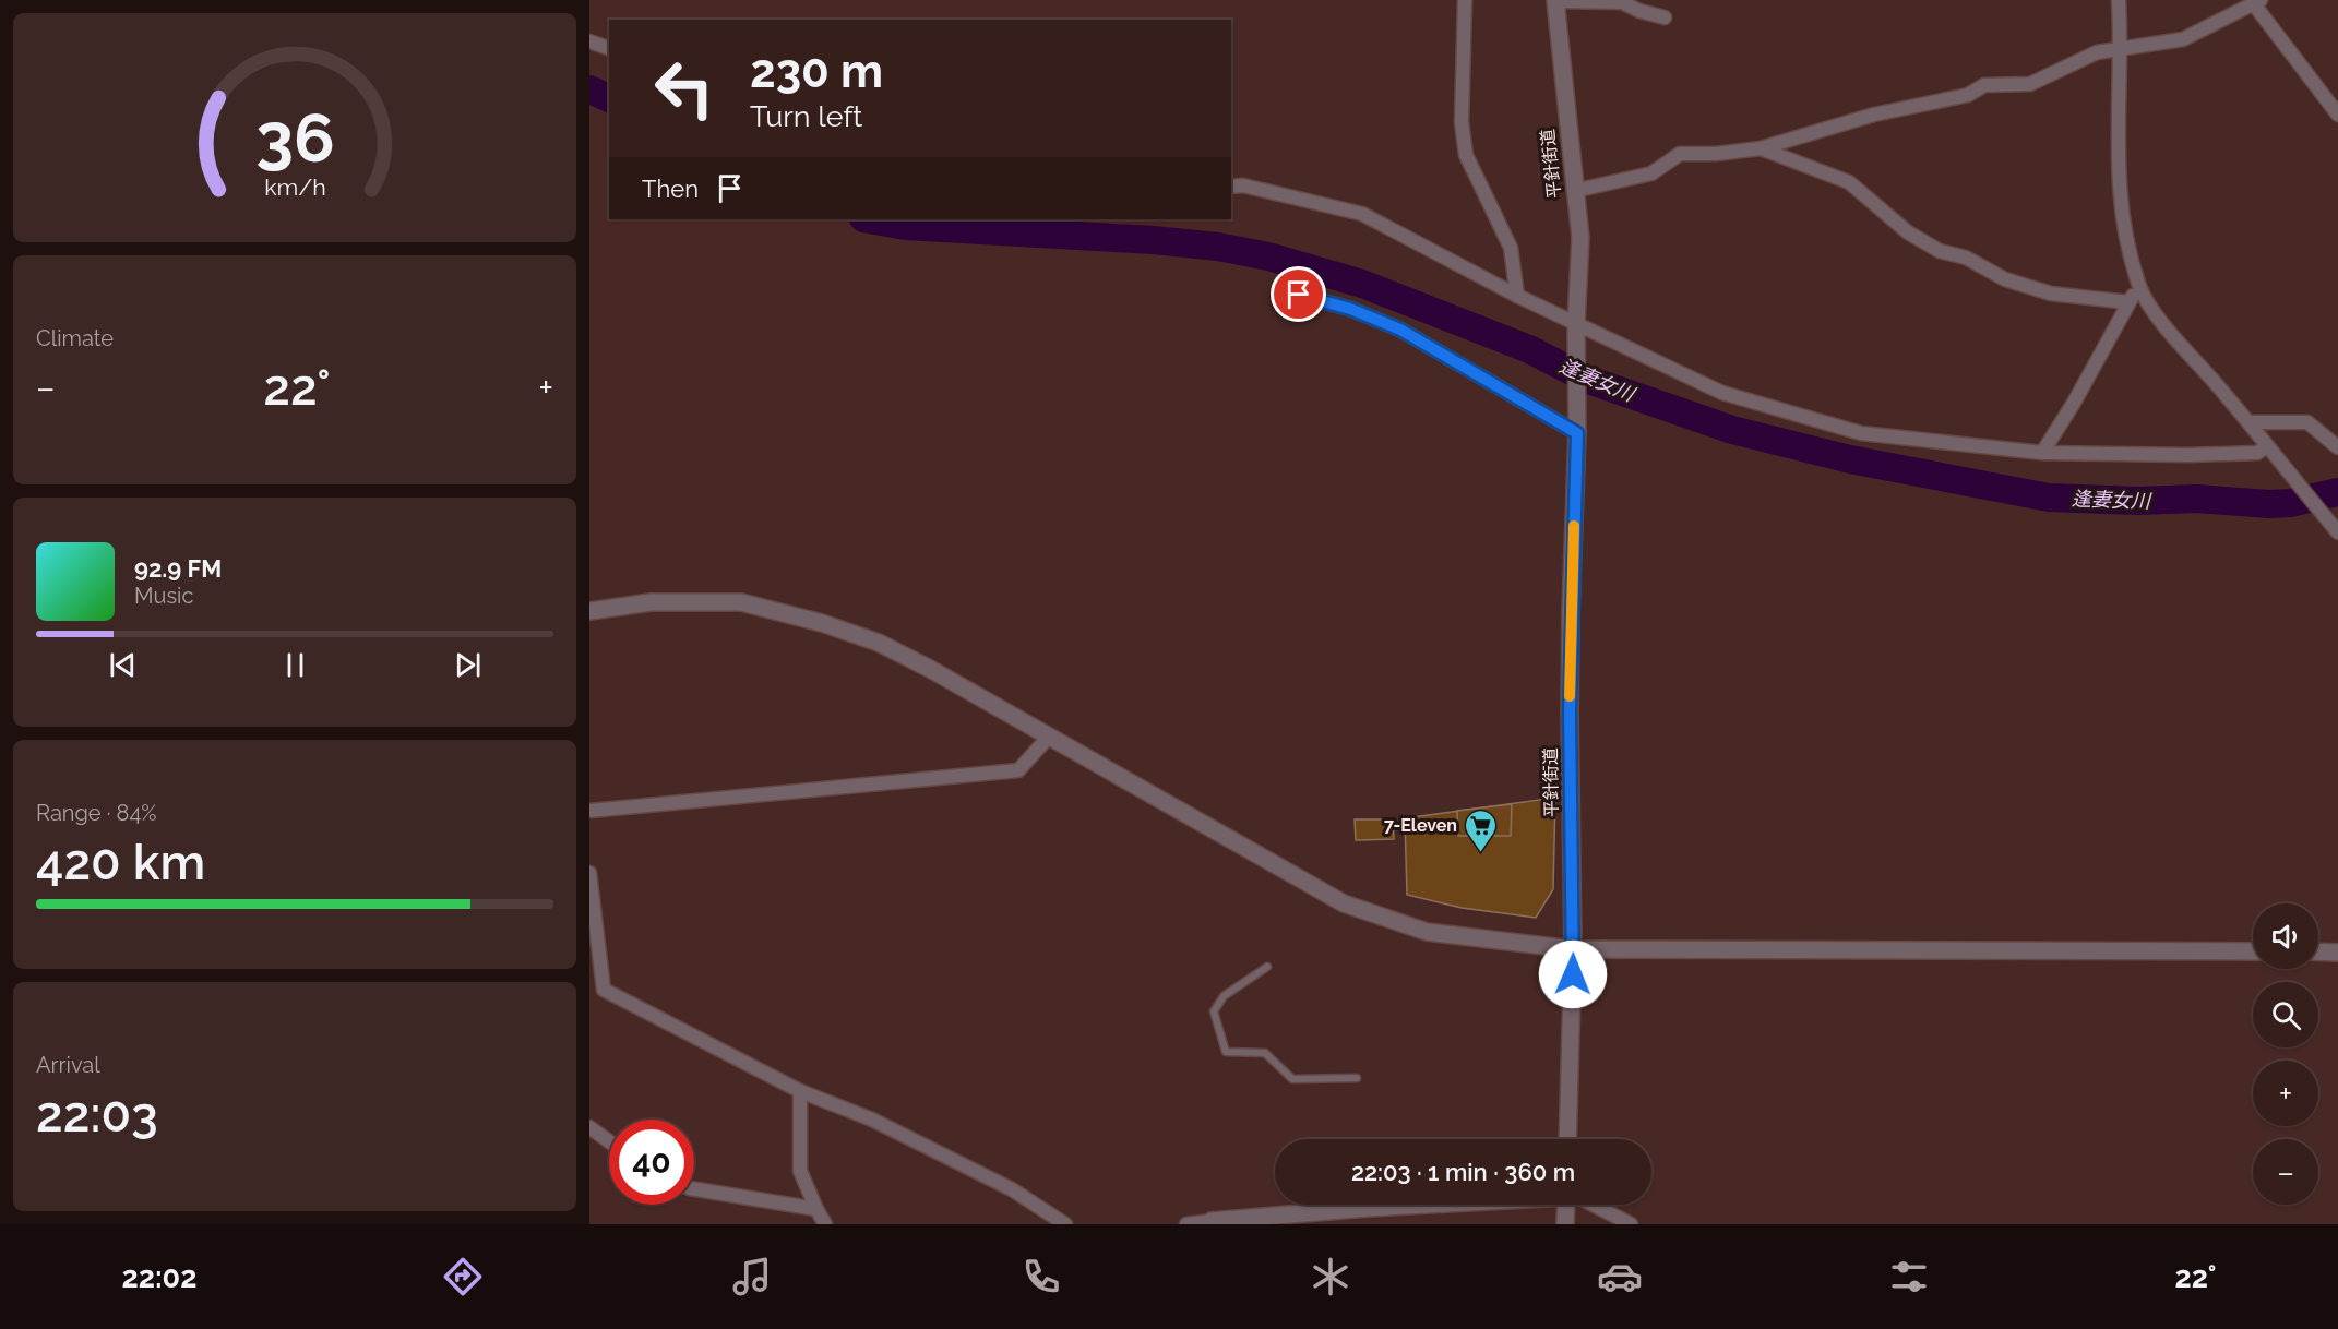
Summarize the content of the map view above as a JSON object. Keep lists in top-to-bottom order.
{
  "streets": {
    "street": ["平針街道"]
  },
  "water": ["逢妻女川"],
  "places": {
    "supermarket": ["7-Eleven"]
  },
  "page": {
    "turn": ["230 m", "Turn left"],
    "then": "Then",
    "tile": [
      "Climate",
      ["Range · 84%", "420 km"],
      ["Arrival", "22:03"]
    ],
    "heat": ["−", "22°", "+"],
    "song": ["92.9 FM", "Music"],
    "map_buttons": ["+", "−"],
    "limit": "40",
    "trip": "22:03 · 1 min · 360 m",
    "tabs": ["22:02", "22°"],
    "gauge": ["36", "km/h"]
  }
}
